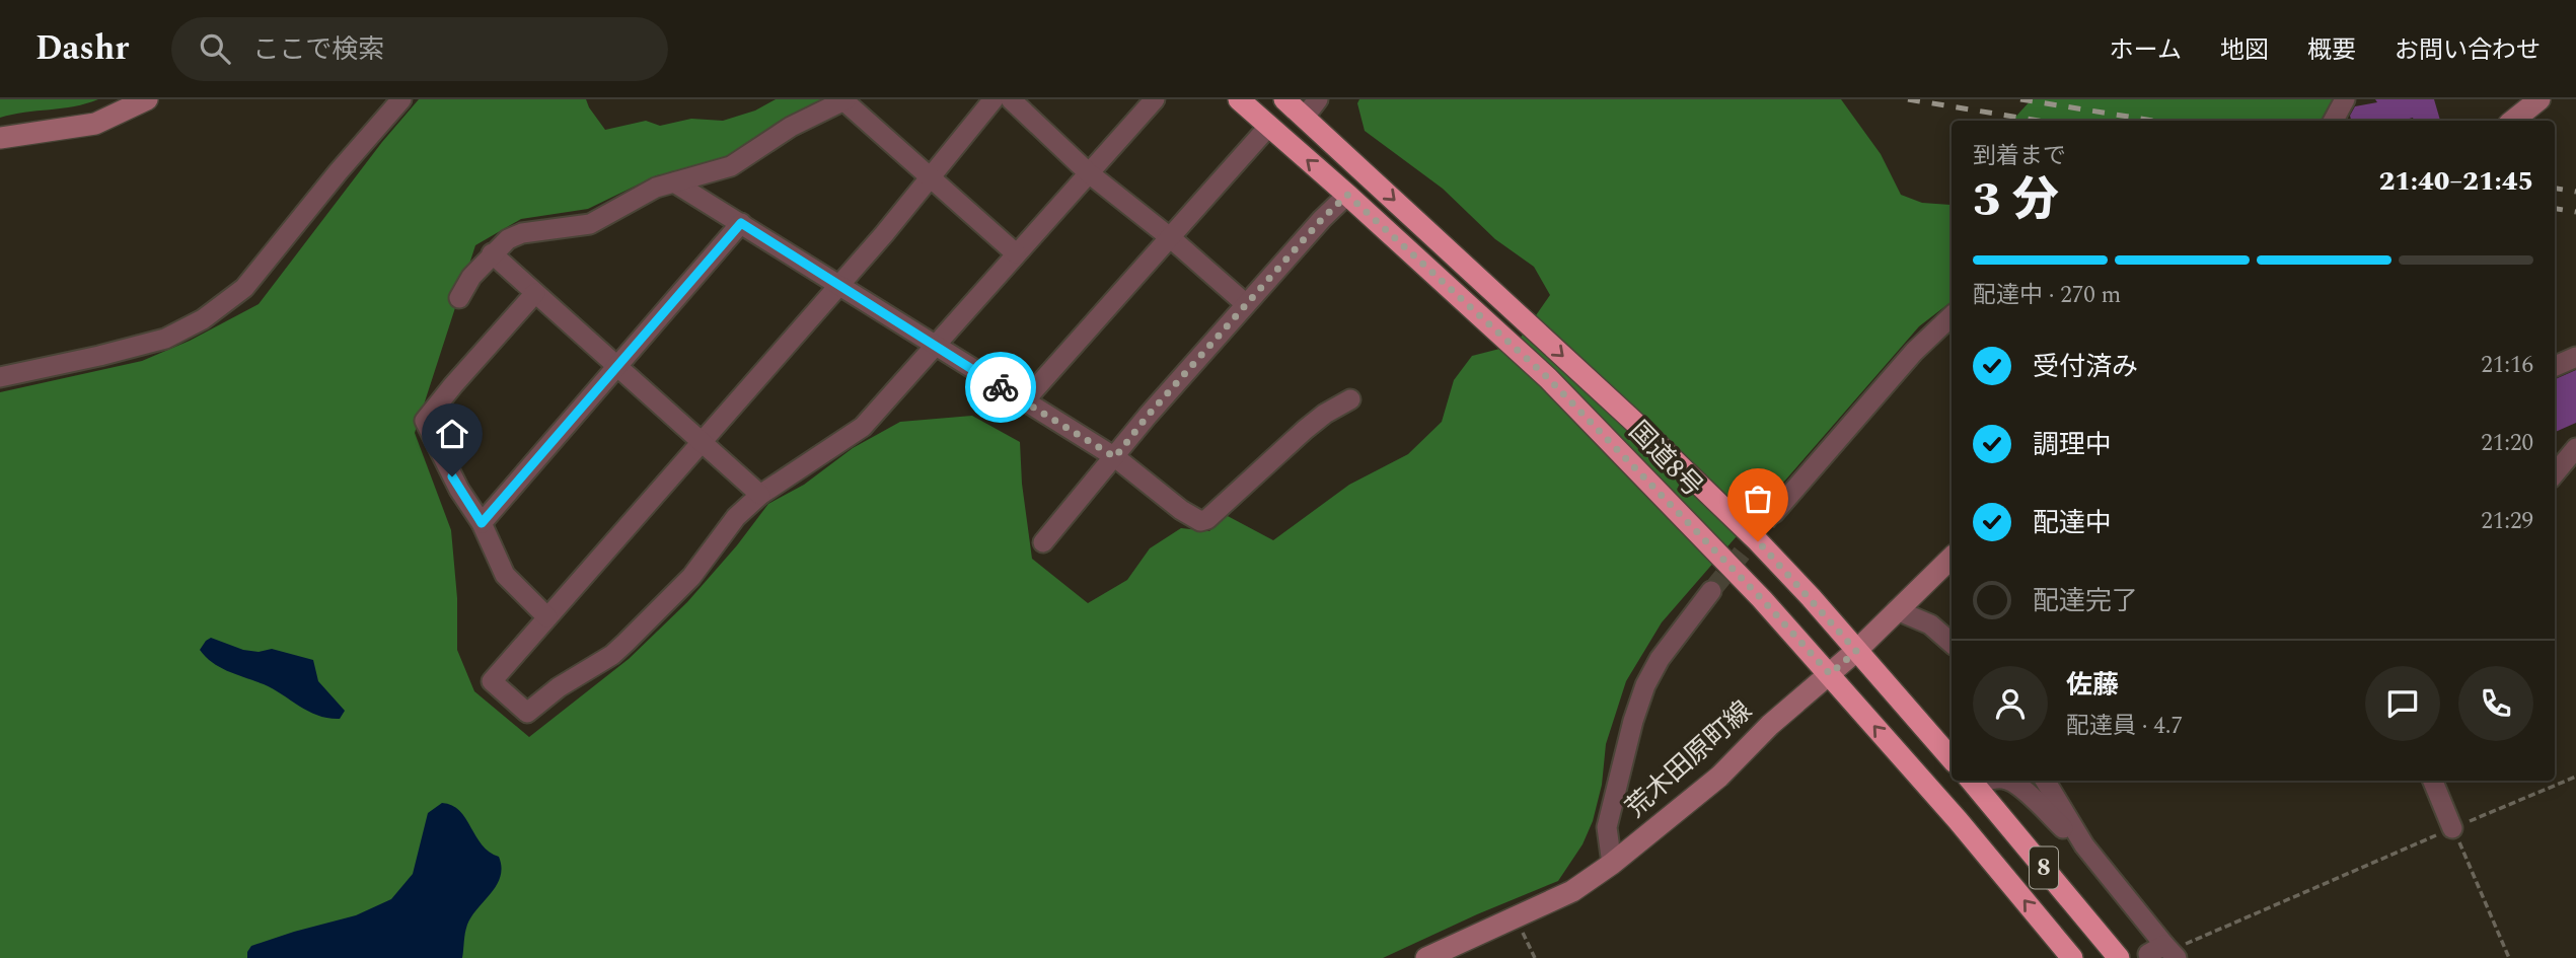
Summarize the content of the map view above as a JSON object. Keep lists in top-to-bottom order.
{
  "streets": {
    "highway": ["国道8号", "8"],
    "main road": ["荒木田原町線"]
  },
  "crossings": [
    ["国道8号", "荒木田原町線"]
  ],
  "page": {
    "header": "Dashr",
    "search": "ここで検索",
    "nav": [
      "ホーム",
      "地図",
      "概要",
      "お問い合わせ"
    ],
    "heading": ["3 分", "到着まで", "21:40–21:45"],
    "panel": ["佐藤", "配達員 · 4.7"],
    "bar": "配達中 · 270 m",
    "list": [
      ["受付済み", "21:16"],
      ["調理中", "21:20"],
      ["配達中", "21:29"],
      "配達完了"
    ]
  }
}
